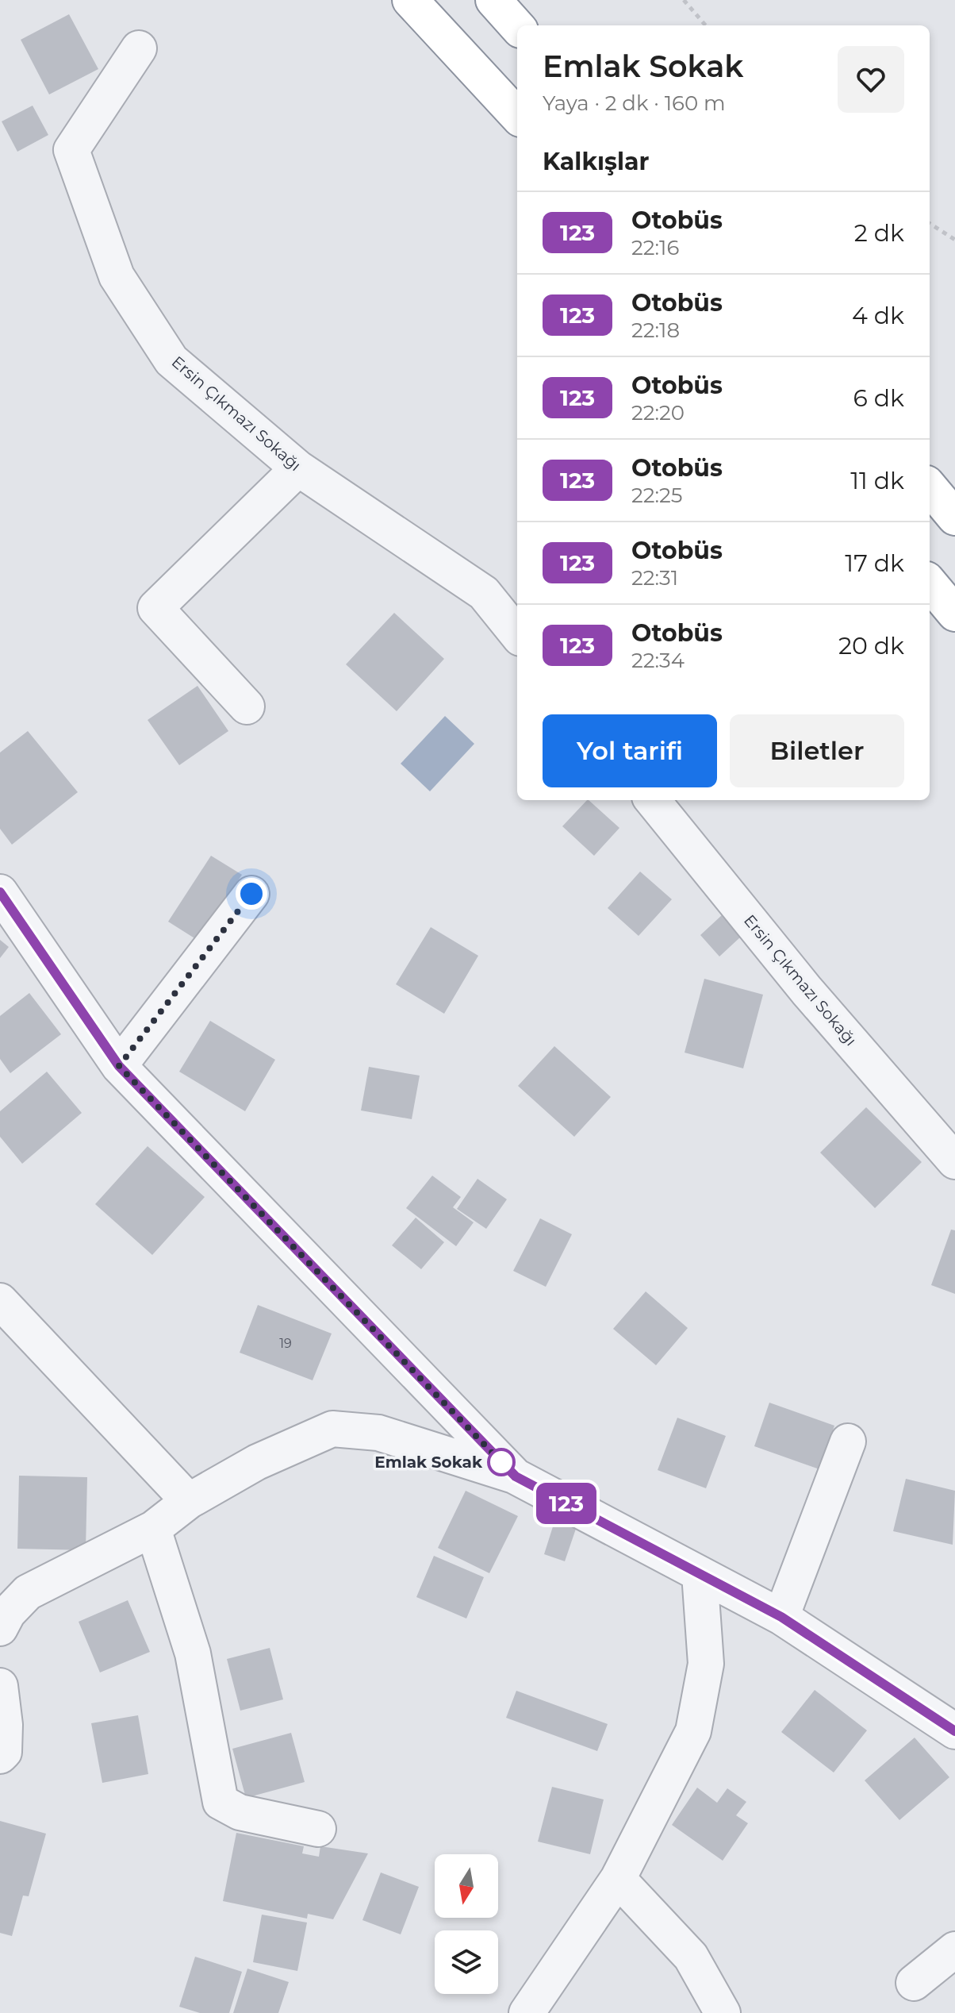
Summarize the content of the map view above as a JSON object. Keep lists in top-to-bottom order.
{
  "streets": {
    "street": ["Ersin Çıkmazı Sokağı"]
  },
  "places": ["Emlak Sokak"],
  "lines": ["bus line 123"],
  "house_numbers": ["19"],
  "north": "bottom",
  "page": {
    "on_map": "123",
    "heading": [
      ["Emlak Sokak", "Yaya · 2 dk · 160 m"],
      "Kalkışlar"
    ],
    "list": [
      {
        "mark": "123",
        "name": "Otobüs",
        "note": "22:16",
        "value": "2 dk"
      },
      {
        "mark": "123",
        "name": "Otobüs",
        "note": "22:18",
        "value": "4 dk"
      },
      {
        "mark": "123",
        "name": "Otobüs",
        "note": "22:20",
        "value": "6 dk"
      },
      {
        "mark": "123",
        "name": "Otobüs",
        "note": "22:25",
        "value": "11 dk"
      },
      {
        "mark": "123",
        "name": "Otobüs",
        "note": "22:31",
        "value": "17 dk"
      },
      {
        "mark": "123",
        "name": "Otobüs",
        "note": "22:34",
        "value": "20 dk"
      }
    ],
    "buttons": ["Yol tarifi", "Biletler"]
  }
}
